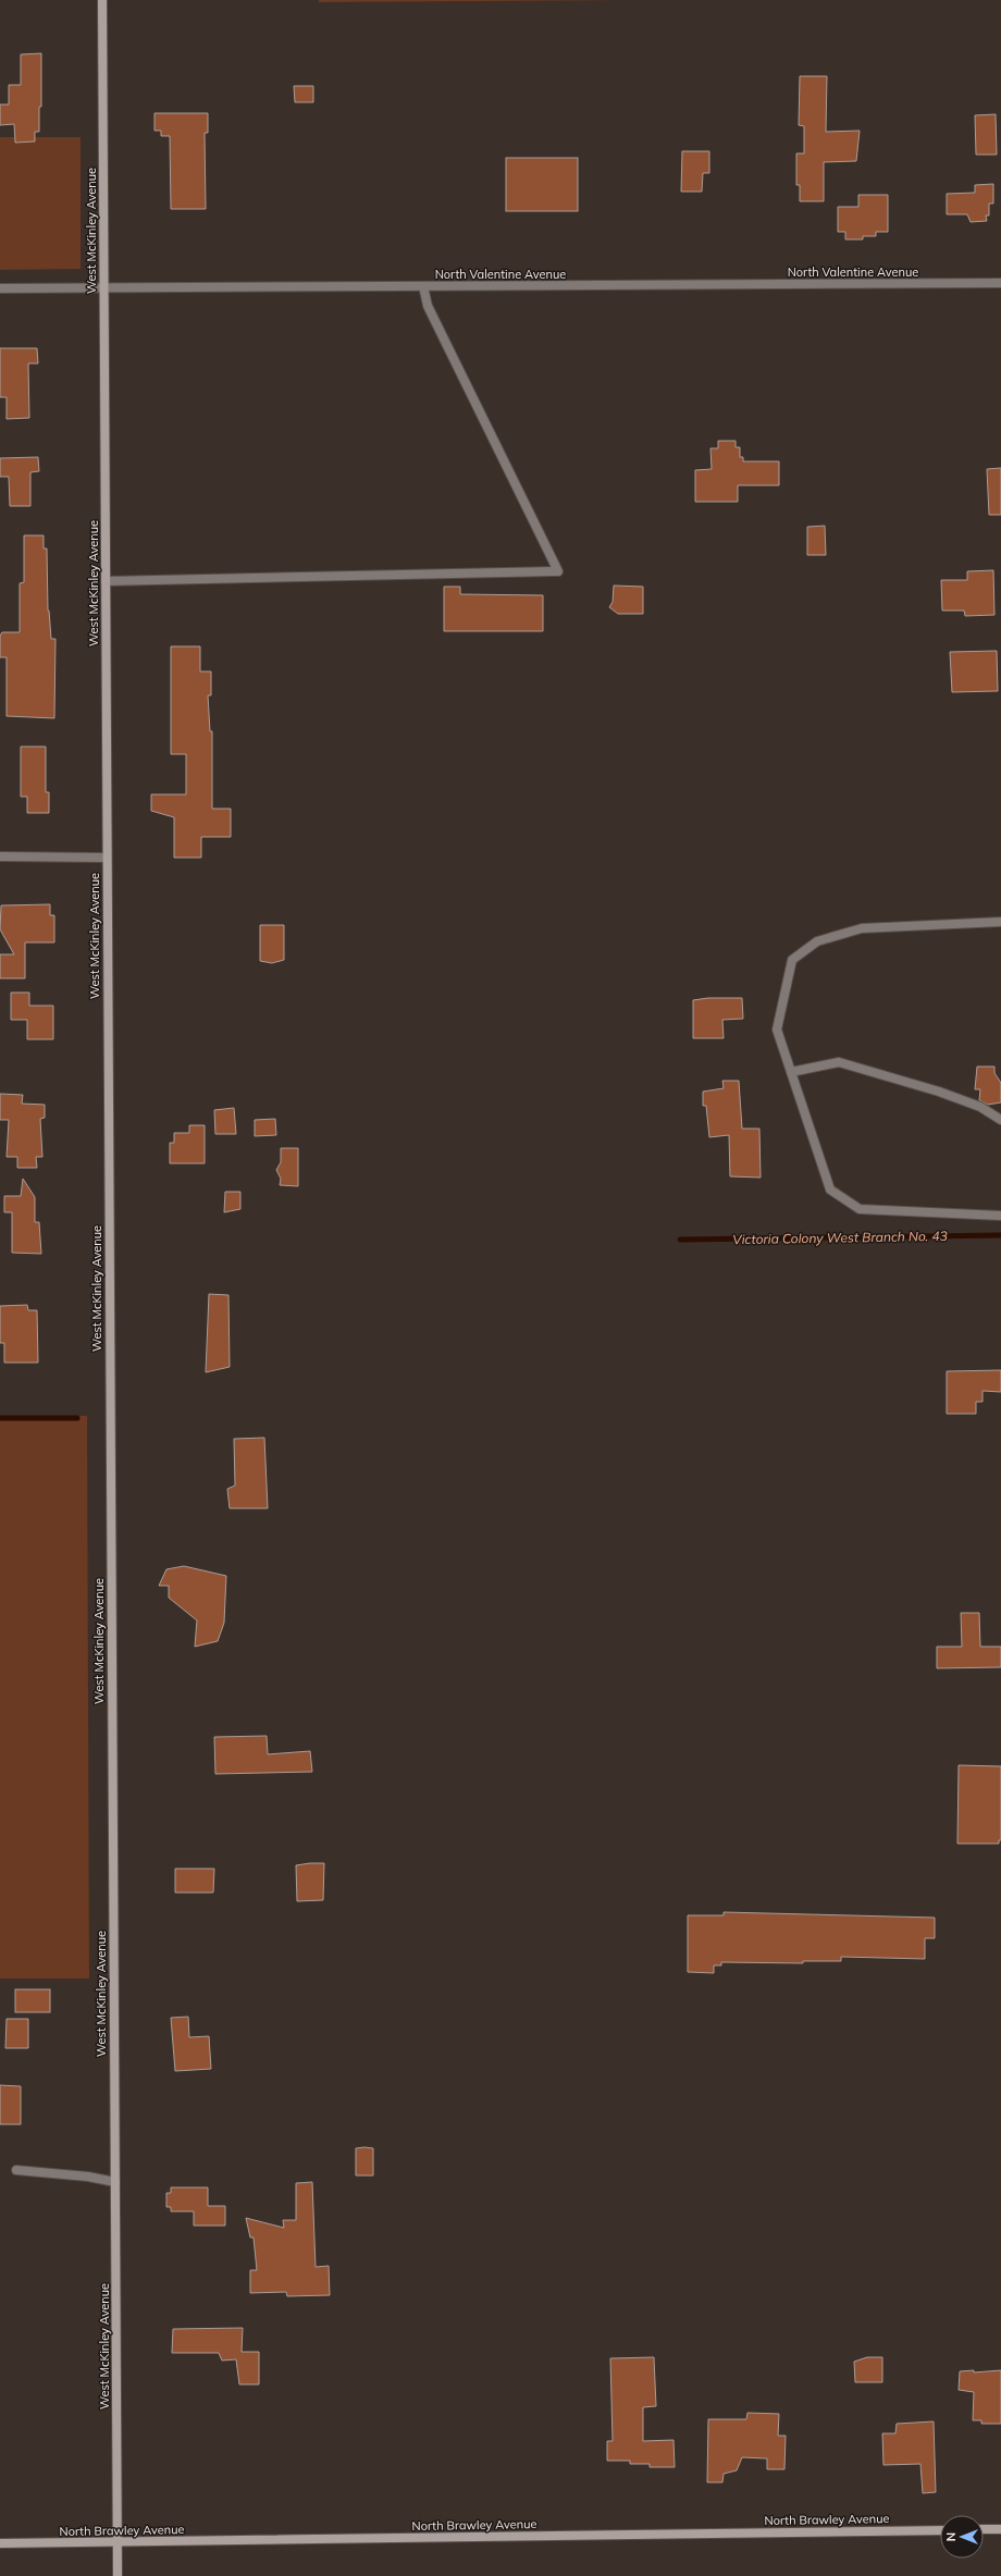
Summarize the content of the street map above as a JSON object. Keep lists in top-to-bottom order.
{
  "streets": {
    "main road": ["West McKinley Avenue", "North Brawley Avenue"],
    "street": ["North Valentine Avenue"]
  },
  "crossings": [
    ["West McKinley Avenue", "North Valentine Avenue"],
    ["West McKinley Avenue", "North Brawley Avenue"]
  ],
  "water": ["Victoria Colony West Branch No. 43"],
  "north": "left"
}
